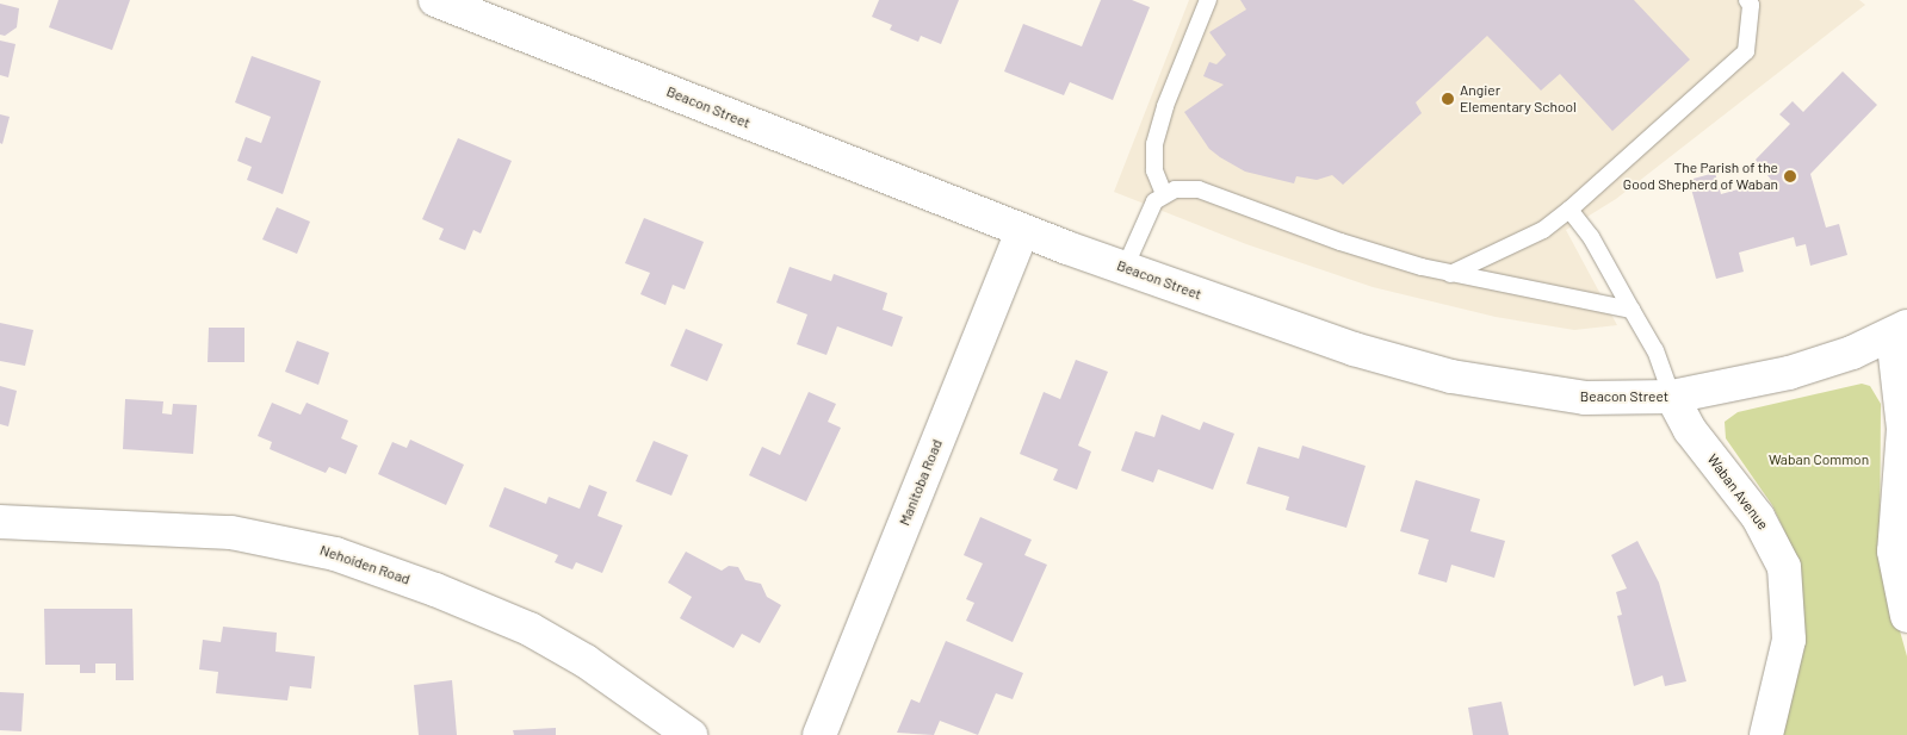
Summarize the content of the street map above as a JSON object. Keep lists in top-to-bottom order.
{
  "streets": {
    "street": [
      "Beacon Street",
      "Manitoba Road",
      "Waban Avenue",
      "Nehoiden Road"
    ]
  },
  "crossings": [
    ["Beacon Street", "Manitoba Road"],
    ["Beacon Street", "Waban Avenue"]
  ],
  "parks": ["Waban Common"],
  "places": ["Angier Elementary School", "The Parish of the Good Shepherd of Waban"]
}
